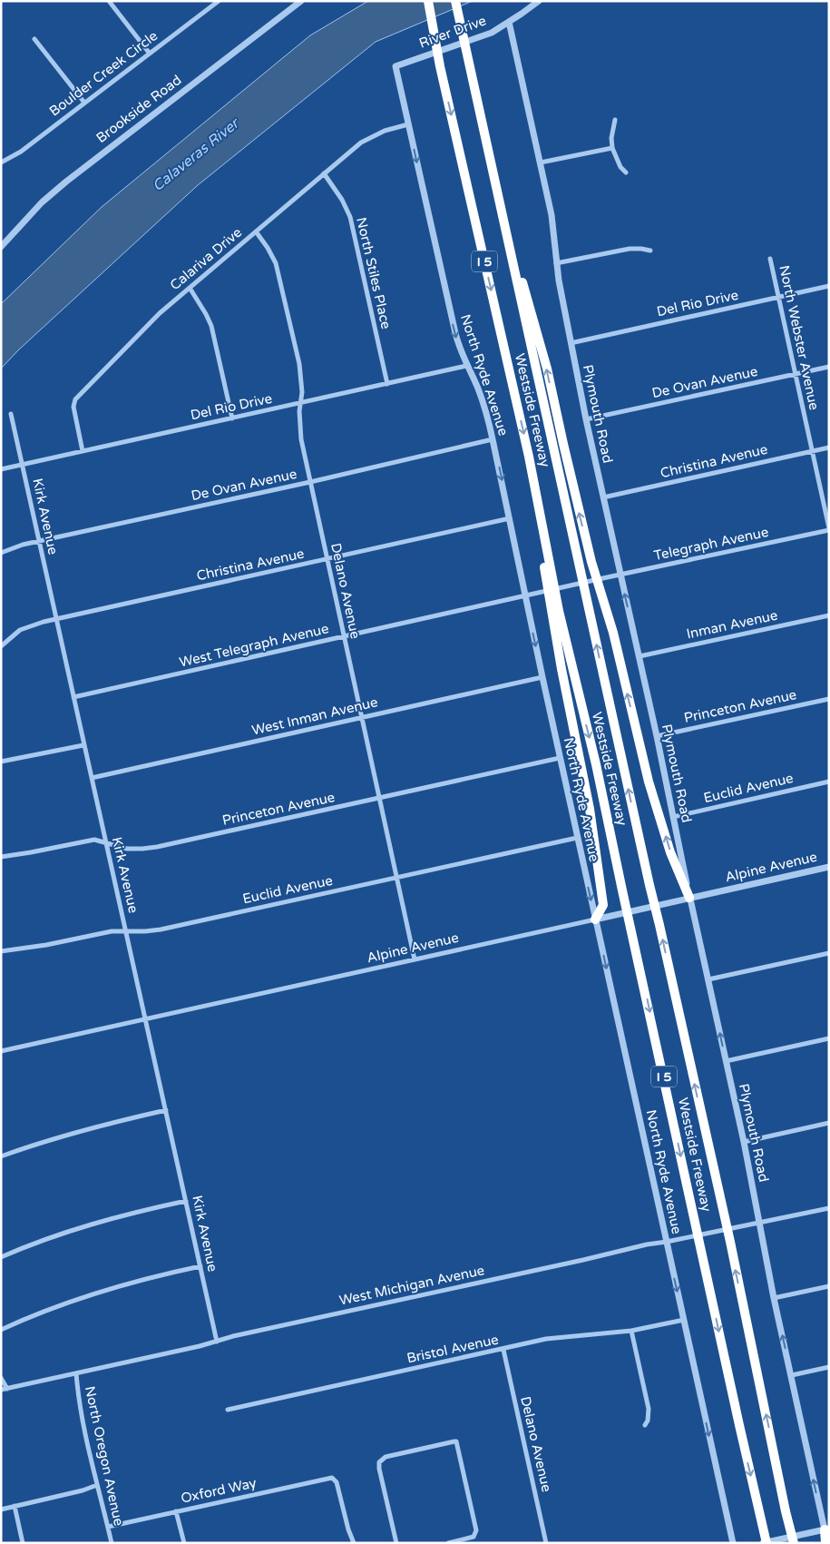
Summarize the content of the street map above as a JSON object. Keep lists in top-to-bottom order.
{
  "streets": {
    "highway": ["I 5", "Westside Freeway"],
    "street": [
      "River Drive",
      "Boulder Creek Circle",
      "Brookside Road",
      "Calariva Drive",
      "North Stiles Place",
      "Del Rio Drive",
      "North Webster Avenue",
      "North Ryde Avenue",
      "De Ovan Avenue",
      "Plymouth Road",
      "Christina Avenue",
      "Kirk Avenue",
      "Telegraph Avenue",
      "Delano Avenue",
      "Inman Avenue",
      "West Telegraph Avenue",
      "Princeton Avenue",
      "West Inman Avenue",
      "Euclid Avenue",
      "Alpine Avenue",
      "West Michigan Avenue",
      "Bristol Avenue",
      "North Oregon Avenue",
      "Oxford Way"
    ]
  },
  "crossings": [
    ["River Drive", "North Ryde Avenue"],
    ["River Drive", "Plymouth Road"],
    ["Calariva Drive", "North Stiles Place"],
    ["Calariva Drive", "Del Rio Drive"],
    ["Calariva Drive", "North Ryde Avenue"],
    ["Calariva Drive", "Delano Avenue"],
    ["North Stiles Place", "Del Rio Drive"],
    ["Del Rio Drive", "North Webster Avenue"],
    ["Del Rio Drive", "North Ryde Avenue"],
    ["Del Rio Drive", "Plymouth Road"],
    ["Del Rio Drive", "Kirk Avenue"],
    ["Del Rio Drive", "Delano Avenue"],
    ["North Webster Avenue", "De Ovan Avenue"],
    ["North Webster Avenue", "Christina Avenue"],
    ["North Webster Avenue", "Telegraph Avenue"],
    ["North Ryde Avenue", "De Ovan Avenue"],
    ["North Ryde Avenue", "Christina Avenue"],
    ["North Ryde Avenue", "West Telegraph Avenue"],
    ["North Ryde Avenue", "Princeton Avenue"],
    ["North Ryde Avenue", "West Inman Avenue"],
    ["North Ryde Avenue", "Euclid Avenue"],
    ["North Ryde Avenue", "Alpine Avenue"],
    ["North Ryde Avenue", "West Michigan Avenue"],
    ["North Ryde Avenue", "Bristol Avenue"],
    ["De Ovan Avenue", "Plymouth Road"],
    ["De Ovan Avenue", "Kirk Avenue"],
    ["De Ovan Avenue", "Delano Avenue"],
    ["Plymouth Road", "Christina Avenue"],
    ["Plymouth Road", "Telegraph Avenue"],
    ["Plymouth Road", "Inman Avenue"],
    ["Plymouth Road", "Princeton Avenue"],
    ["Plymouth Road", "Euclid Avenue"],
    ["Plymouth Road", "Alpine Avenue"],
    ["Plymouth Road", "West Michigan Avenue"],
    ["Christina Avenue", "Kirk Avenue"],
    ["Christina Avenue", "Delano Avenue"],
    ["Kirk Avenue", "West Telegraph Avenue"],
    ["Kirk Avenue", "Princeton Avenue"],
    ["Kirk Avenue", "West Inman Avenue"],
    ["Kirk Avenue", "Euclid Avenue"],
    ["Kirk Avenue", "Alpine Avenue"],
    ["Kirk Avenue", "West Michigan Avenue"],
    ["Telegraph Avenue", "West Telegraph Avenue"],
    ["Delano Avenue", "West Telegraph Avenue"],
    ["Delano Avenue", "Princeton Avenue"],
    ["Delano Avenue", "West Inman Avenue"],
    ["Delano Avenue", "Euclid Avenue"],
    ["Delano Avenue", "Alpine Avenue"],
    ["Delano Avenue", "Bristol Avenue"],
    ["West Michigan Avenue", "North Oregon Avenue"],
    ["North Oregon Avenue", "Oxford Way"]
  ],
  "one_way": ["North Ryde Avenue"],
  "water": ["Calaveras River"]
}
